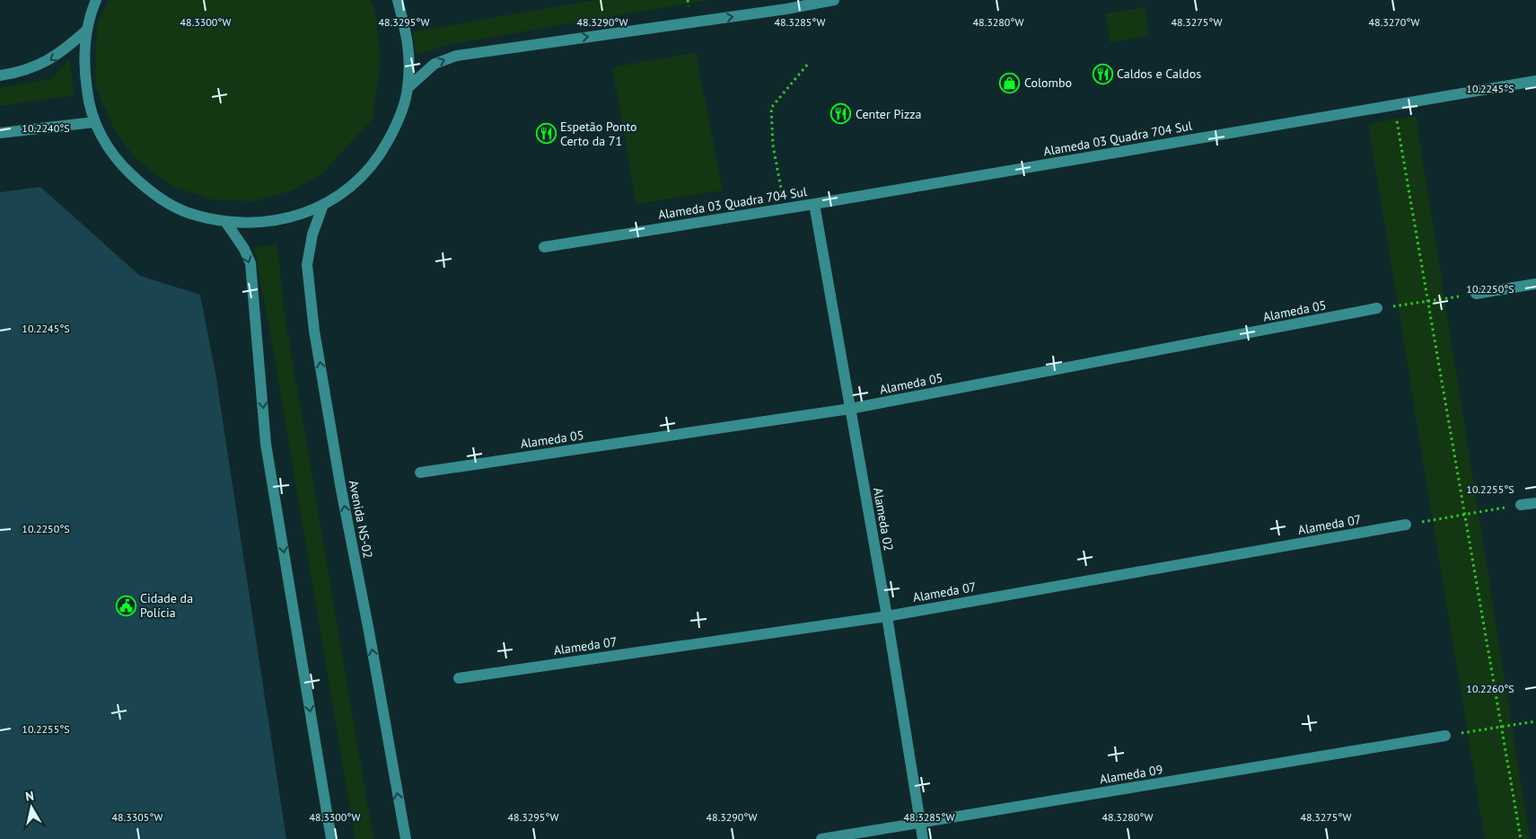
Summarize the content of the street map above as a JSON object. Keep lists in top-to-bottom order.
{
  "streets": {
    "street": [
      "Alameda 03 Quadra 704 Sul",
      "Alameda 05",
      "Avenida NS-02",
      "Alameda 02",
      "Alameda 07",
      "Alameda 09"
    ]
  },
  "crossings": [
    ["Alameda 03 Quadra 704 Sul", "Alameda 02"],
    ["Alameda 05", "Alameda 02"],
    ["Alameda 02", "Alameda 07"],
    ["Alameda 02", "Alameda 09"]
  ],
  "places": {
    "restaurant": ["Caldos e Caldos", "Center Pizza", "Espetão Ponto Certo da 71"],
    "shop": ["Colombo"],
    "public building": ["Cidade da Polícia"]
  },
  "north": "top",
  "coordinates": [
    "48.3300°W",
    "48.3295°W",
    "48.3290°W",
    "48.3285°W",
    "48.3280°W",
    "48.3275°W",
    "48.3270°W",
    "10.2245°S",
    "10.2240°S",
    "10.2250°S",
    "10.2255°S",
    "10.2260°S",
    "48.3305°W"
  ]
}
